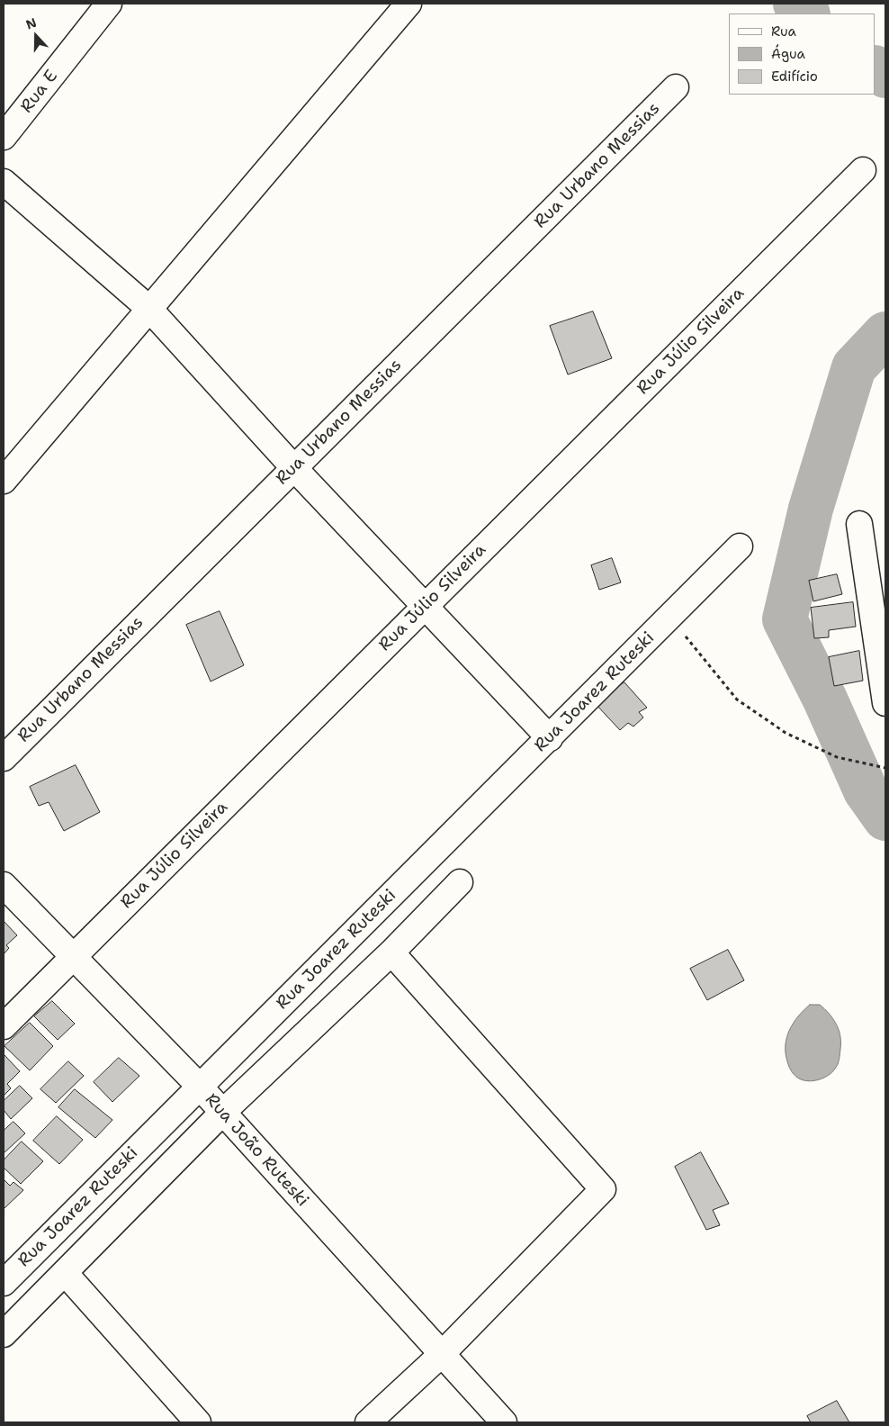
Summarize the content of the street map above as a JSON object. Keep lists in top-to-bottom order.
{
  "streets": {
    "street": [
      "Rua E",
      "Rua Urbano Messias",
      "Rua Júlio Silveira",
      "Rua Joarez Ruteski",
      "Rua João Ruteski"
    ]
  },
  "crossings": [
    ["Rua Júlio Silveira", "Rua João Ruteski"],
    ["Rua Joarez Ruteski", "Rua João Ruteski"]
  ],
  "legend": ["Rua", "Água", "Edifício"],
  "north": "top"
}
